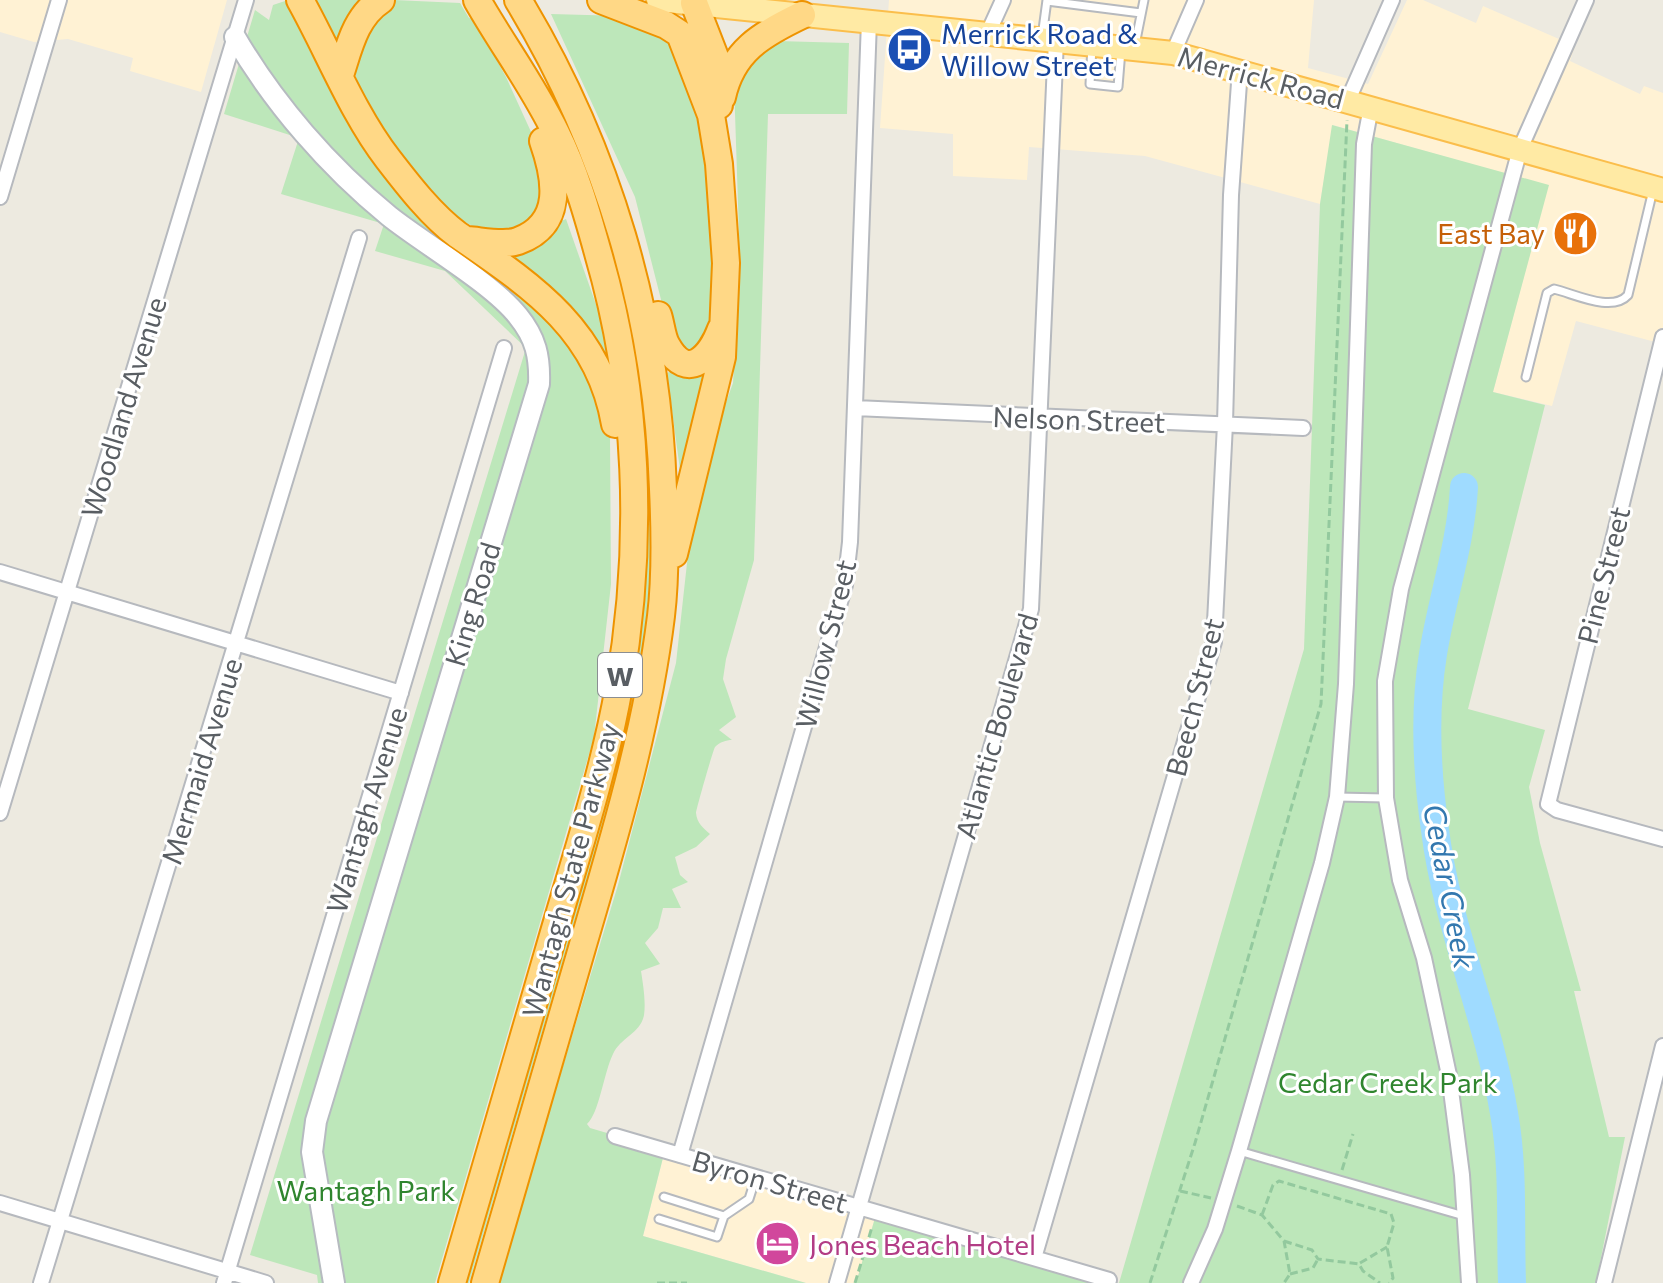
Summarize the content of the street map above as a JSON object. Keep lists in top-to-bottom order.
{
  "streets": {
    "highway": ["W", "Wantagh State Parkway"],
    "main road": ["Merrick Road"],
    "street": [
      "Woodland Avenue",
      "Nelson Street",
      "Pine Street",
      "King Road",
      "Willow Street",
      "Beech Street",
      "Atlantic Boulevard",
      "Mermaid Avenue",
      "Wantagh Avenue",
      "Byron Street"
    ]
  },
  "crossings": [
    ["Merrick Road", "Willow Street"],
    ["Merrick Road", "Beech Street"],
    ["Merrick Road", "Atlantic Boulevard"],
    ["Woodland Avenue", "King Road"],
    ["Nelson Street", "Willow Street"],
    ["Nelson Street", "Beech Street"],
    ["Nelson Street", "Atlantic Boulevard"],
    ["Willow Street", "Byron Street"],
    ["Beech Street", "Byron Street"],
    ["Atlantic Boulevard", "Byron Street"]
  ],
  "water": ["Cedar Creek"],
  "parks": ["Cedar Creek Park", "Wantagh Park"],
  "places": {
    "bus stop": ["Merrick Road & Willow Street"],
    "restaurant": ["East Bay"],
    "hotel": ["Jones Beach Hotel"]
  }
}
